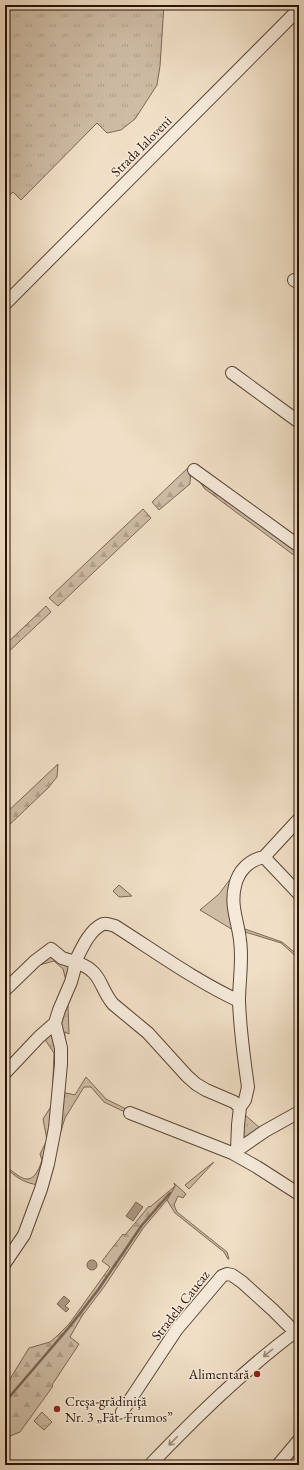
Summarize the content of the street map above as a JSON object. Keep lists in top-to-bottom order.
{
  "streets": {
    "street": ["Strada Ialoveni", "Stradela Caucaz"]
  },
  "places": ["Alimentară", "Creşa-grădiniţă Nr. 3 „Făt- Frumos”"]
}
